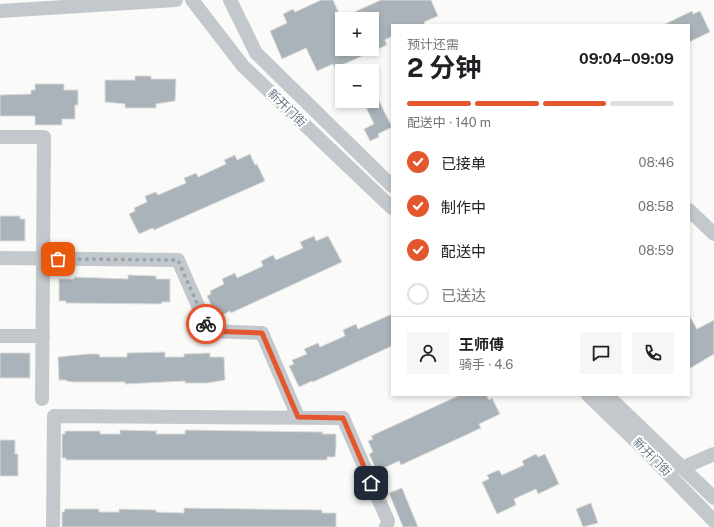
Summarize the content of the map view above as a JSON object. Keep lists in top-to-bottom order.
{
  "streets": {
    "street": ["新开门街"]
  },
  "page": {
    "map_buttons": ["+", "−"],
    "heading": ["2 分钟", "预计还需", "09:04–09:09"],
    "panel": ["王师傅", "骑手 · 4.6"],
    "bar": "配送中 · 140 m",
    "list": [
      ["已接单", "08:46"],
      ["制作中", "08:58"],
      ["配送中", "08:59"],
      "已送达"
    ]
  }
}
